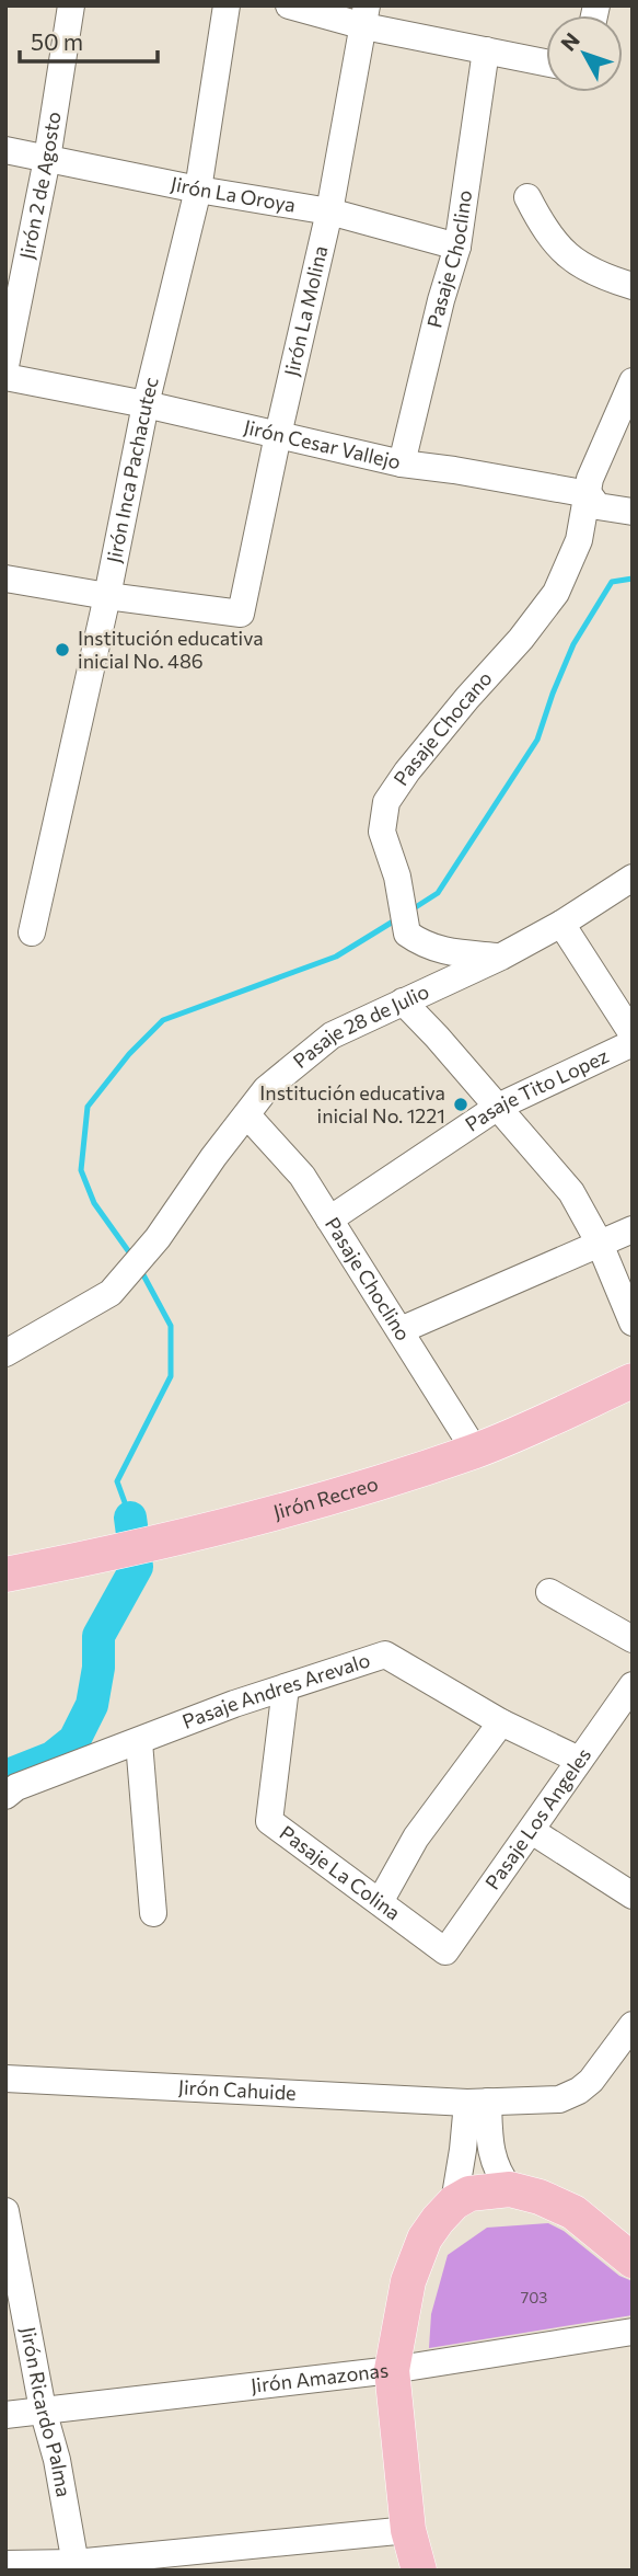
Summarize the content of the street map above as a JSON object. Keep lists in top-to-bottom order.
{
  "streets": {
    "main road": ["Jirón Recreo"],
    "street": [
      "Jirón 2 de Agosto",
      "Jirón La Oroya",
      "Pasaje Choclino",
      "Jirón La Molina",
      "Jirón Cesar Vallejo",
      "Jirón Inca Pachacutec",
      "Pasaje Chocano",
      "Pasaje 28 de Julio",
      "Pasaje Tito Lopez",
      "Pasaje Andres Arevalo",
      "Pasaje Los Angeles",
      "Pasaje La Colina",
      "Jirón Cahuide",
      "Jirón Amazonas",
      "Jirón Ricardo Palma"
    ]
  },
  "crossings": [
    ["Jirón 2 de Agosto", "Jirón La Oroya"],
    ["Jirón La Oroya", "Pasaje Choclino"],
    ["Jirón La Oroya", "Jirón La Molina"],
    ["Jirón La Oroya", "Jirón Inca Pachacutec"],
    ["Pasaje Choclino", "Jirón Cesar Vallejo"],
    ["Pasaje Choclino", "Pasaje 28 de Julio"],
    ["Pasaje Choclino", "Pasaje Tito Lopez"],
    ["Pasaje Choclino", "Jirón Recreo"],
    ["Jirón La Molina", "Jirón Cesar Vallejo"],
    ["Jirón La Molina", "Jirón Inca Pachacutec"],
    ["Jirón Cesar Vallejo", "Jirón Inca Pachacutec"],
    ["Jirón Cesar Vallejo", "Pasaje Chocano"],
    ["Pasaje Chocano", "Pasaje 28 de Julio"],
    ["Pasaje Andres Arevalo", "Pasaje Los Angeles"],
    ["Pasaje Andres Arevalo", "Pasaje La Colina"],
    ["Pasaje Los Angeles", "Pasaje La Colina"],
    ["Jirón Amazonas", "Jirón Ricardo Palma"]
  ],
  "places": ["Institución educativa inicial No. 486", "Institución educativa inicial No. 1221"],
  "house_numbers": ["703"],
  "scale_bar": "50 m",
  "north": "top left"
}
